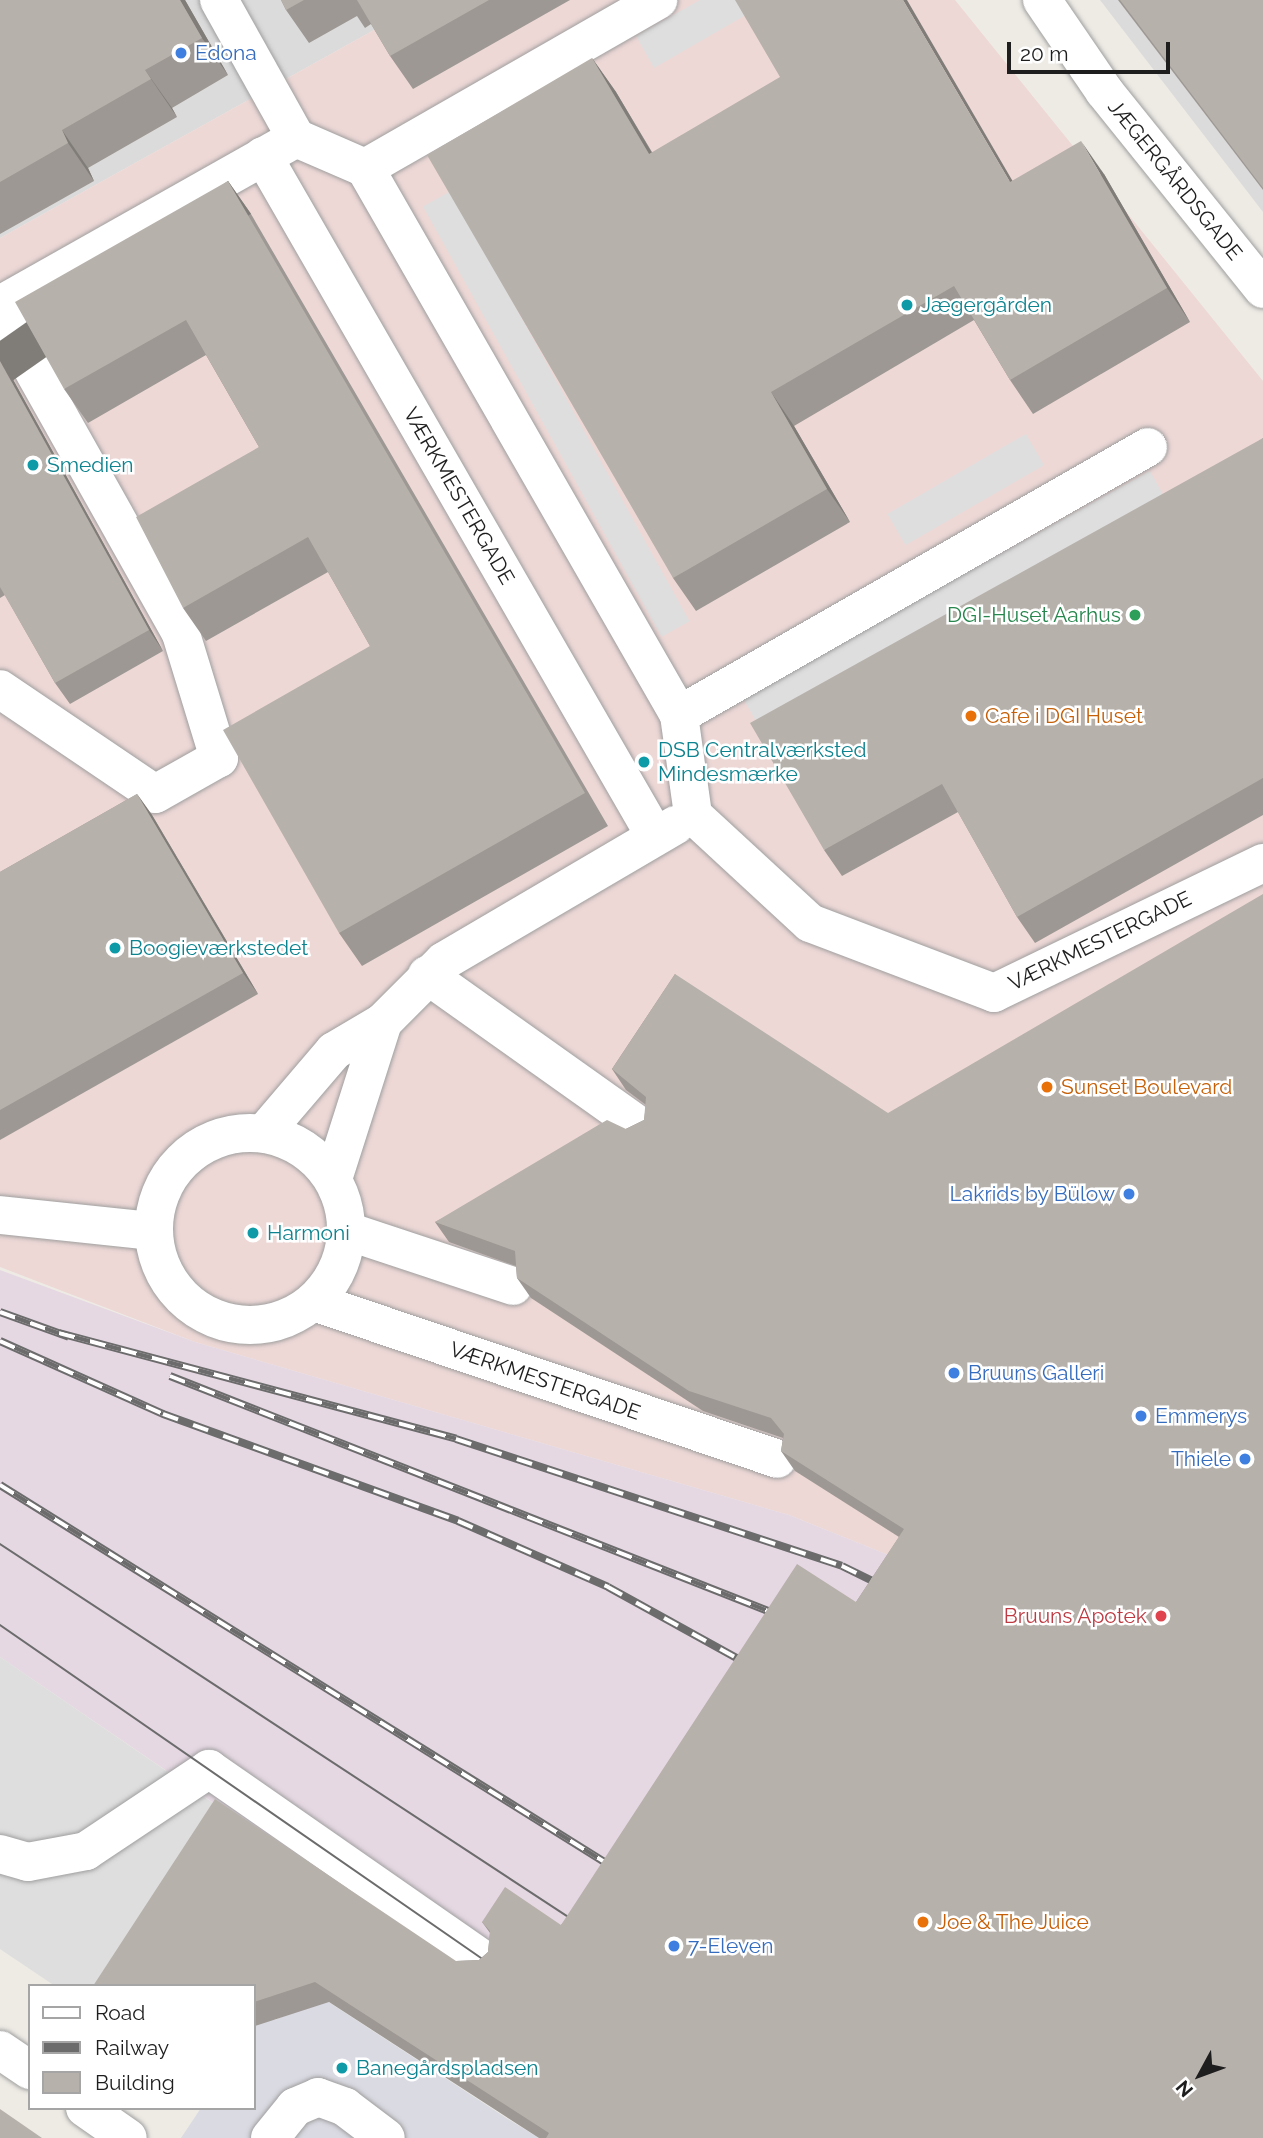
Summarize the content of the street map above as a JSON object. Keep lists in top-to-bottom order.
{
  "streets": {
    "street": ["JÆGERGÅRDSGADE", "VÆRKMESTERGADE"]
  },
  "places": [
    "Edona",
    "Jægergården",
    "Smedien",
    "DGI-Huset Aarhus",
    "Cafe i DGI Huset",
    "DSB Centralværksted Mindesmærke",
    "Boogieværkstedet",
    "Sunset Boulevard",
    "Lakrids by Bülow",
    "Harmoni",
    "Bruuns Galleri",
    "Emmerys",
    "Thiele",
    "Bruuns Apotek",
    "Joe & The Juice",
    "7-Eleven",
    "Banegårdspladsen"
  ],
  "legend": ["Road", "Railway", "Building"],
  "scale_bar": "20 m",
  "north": "bottom left"
}
